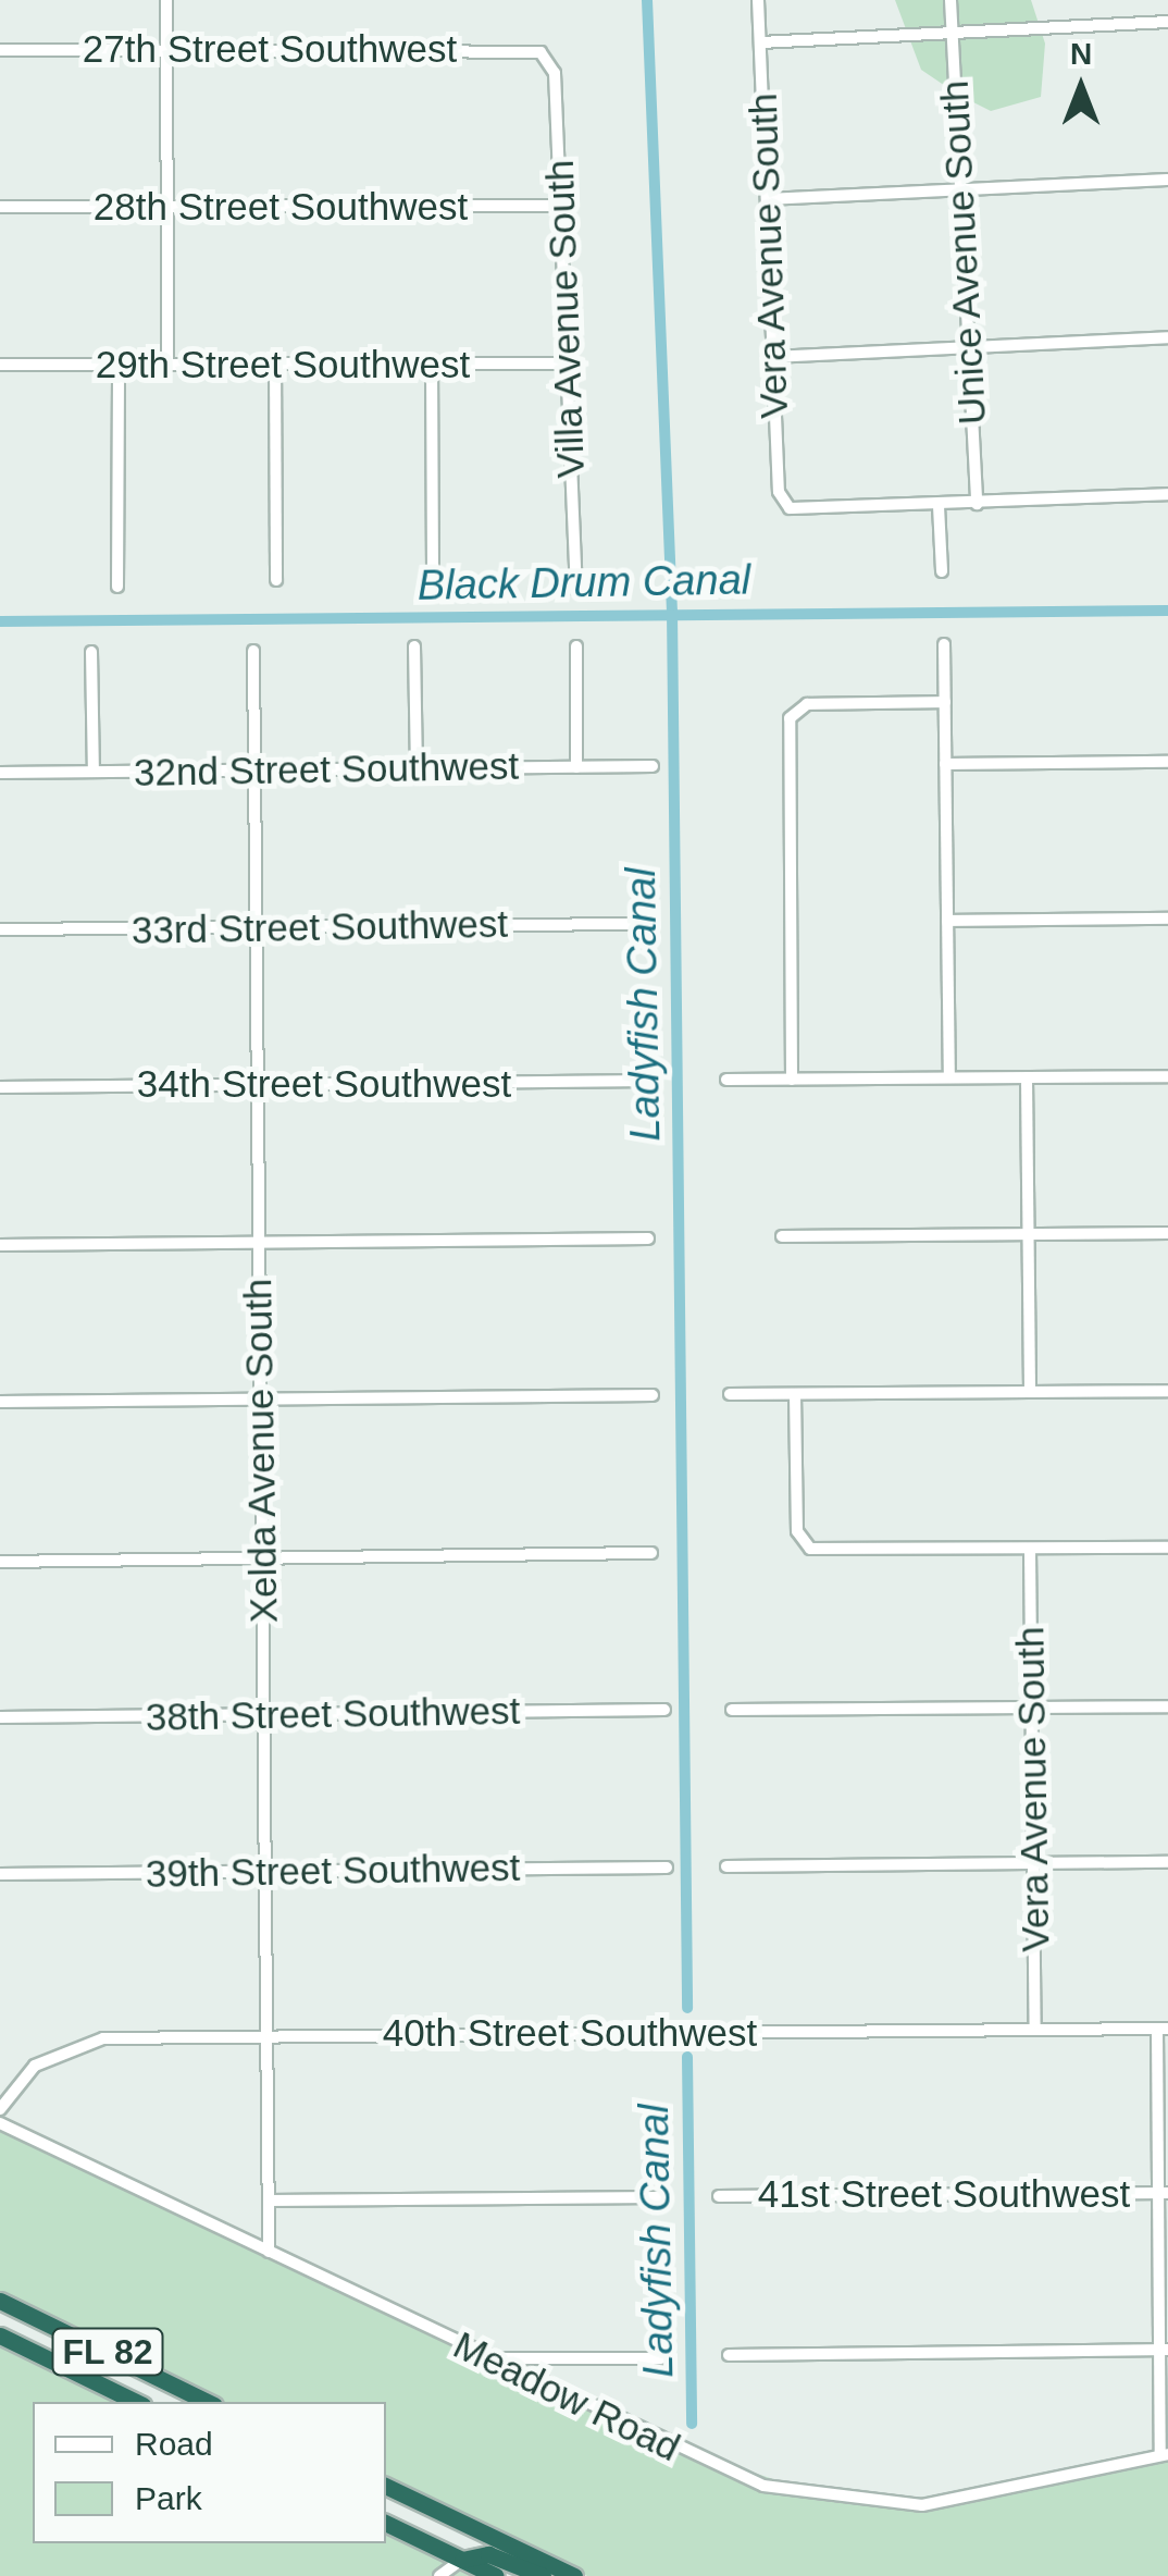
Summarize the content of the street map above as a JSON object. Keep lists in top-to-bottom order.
{
  "streets": {
    "highway": ["FL 82"],
    "street": [
      "27th Street Southwest",
      "28th Street Southwest",
      "Unice Avenue South",
      "Vera Avenue South",
      "Villa Avenue South",
      "29th Street Southwest",
      "32nd Street Southwest",
      "33rd Street Southwest",
      "34th Street Southwest",
      "Xelda Avenue South",
      "38th Street Southwest",
      "39th Street Southwest",
      "40th Street Southwest",
      "41st Street Southwest",
      "Meadow Road"
    ]
  },
  "crossings": [
    ["27th Street Southwest", "Villa Avenue South"],
    ["28th Street Southwest", "Villa Avenue South"],
    ["Vera Avenue South", "40th Street Southwest"],
    ["Villa Avenue South", "29th Street Southwest"],
    ["32nd Street Southwest", "Xelda Avenue South"],
    ["33rd Street Southwest", "Xelda Avenue South"],
    ["34th Street Southwest", "Xelda Avenue South"],
    ["Xelda Avenue South", "38th Street Southwest"],
    ["Xelda Avenue South", "39th Street Southwest"],
    ["Xelda Avenue South", "40th Street Southwest"],
    ["Xelda Avenue South", "Meadow Road"]
  ],
  "water": ["Black Drum Canal", "Ladyfish Canal"],
  "legend": ["Road", "Park"],
  "north": "top"
}
